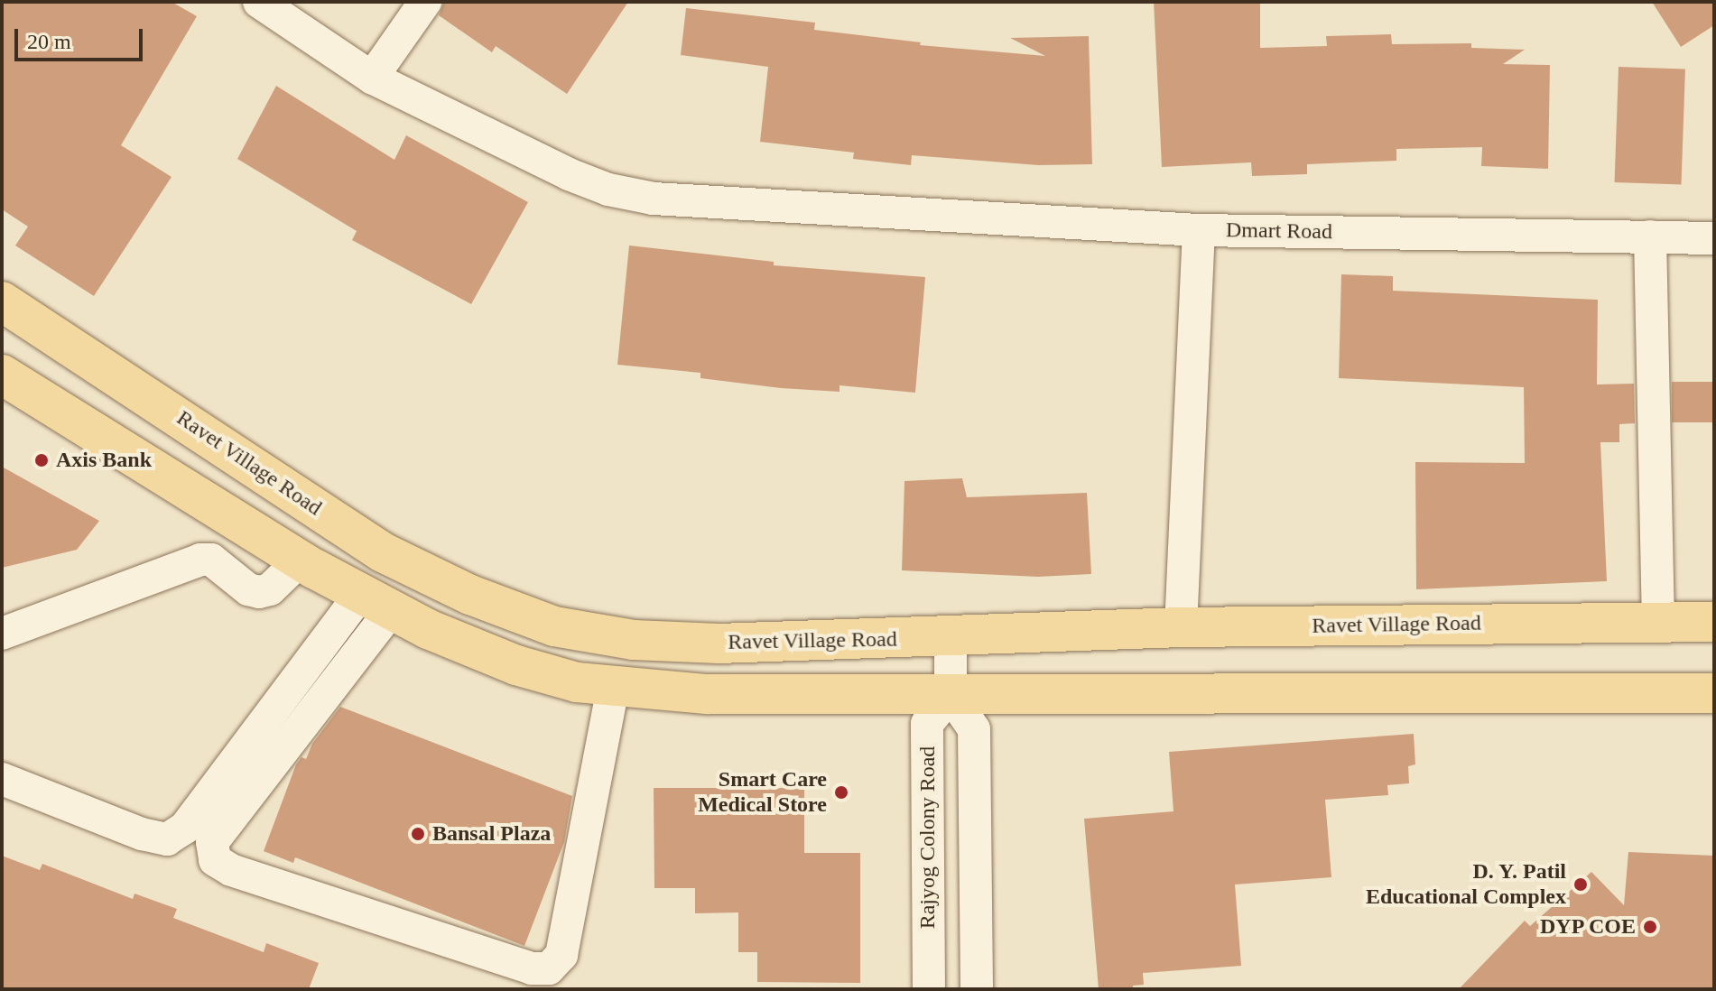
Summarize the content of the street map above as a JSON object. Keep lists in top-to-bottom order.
{
  "streets": {
    "main road": ["Ravet Village Road"],
    "street": ["Dmart Road", "Rajyog Colony Road"]
  },
  "crossings": [
    ["Dmart Road", "Ravet Village Road"]
  ],
  "places": [
    "Axis Bank",
    "Smart Care Medical Store",
    "Bansal Plaza",
    "D. Y. Patil Educational Complex",
    "DYP COE"
  ],
  "scale_bar": "20 m"
}
